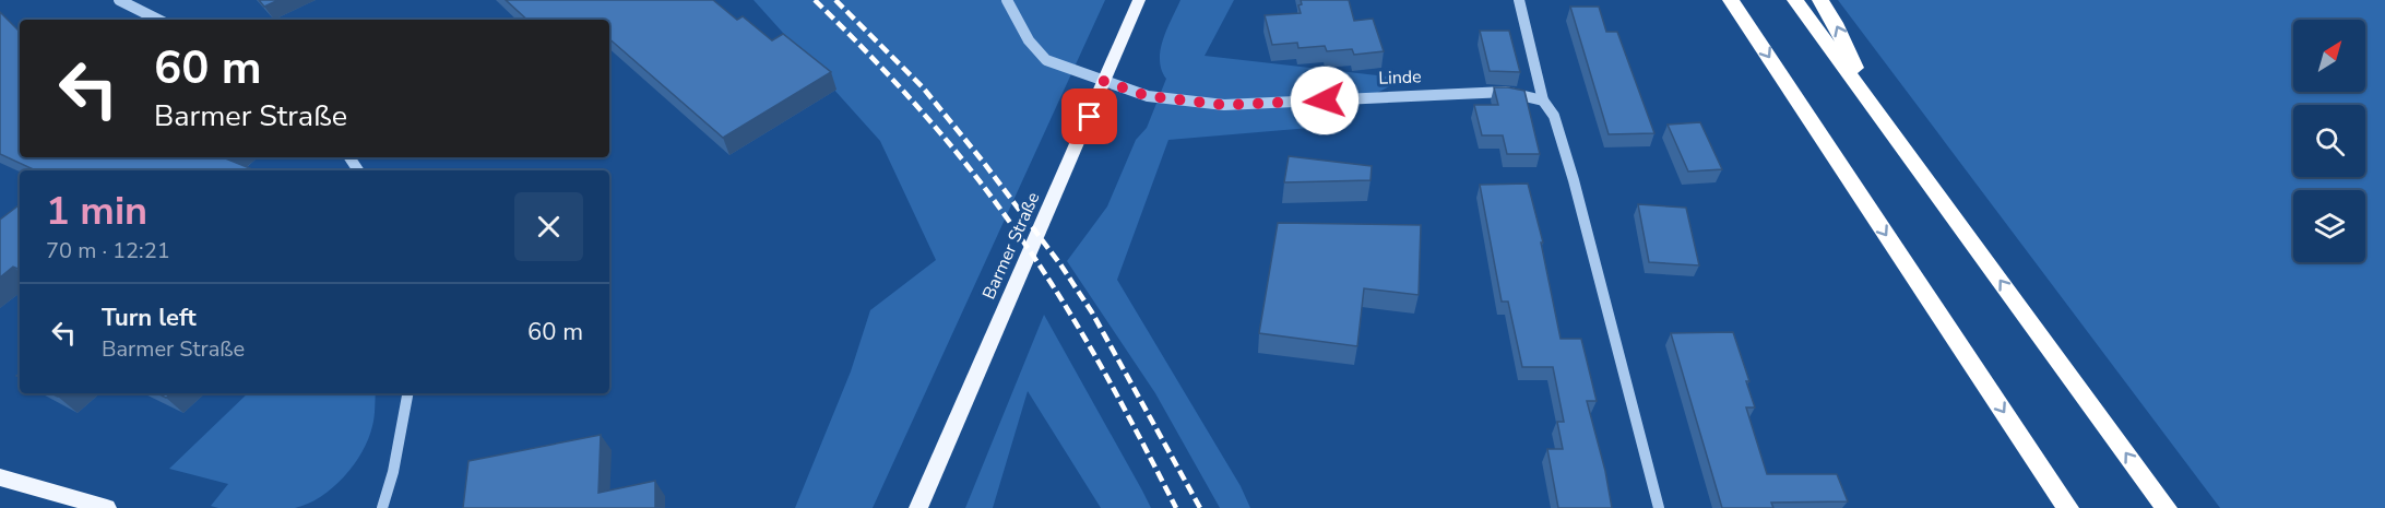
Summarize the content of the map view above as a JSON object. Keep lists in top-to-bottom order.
{
  "streets": {
    "main road": ["Barmer Straße"],
    "street": ["Linde"]
  },
  "crossings": [
    ["Linde", "Barmer Straße"]
  ],
  "north": "top right",
  "page": {
    "turn": ["60 m", "Barmer Straße"],
    "heading": ["1 min", "70 m · 12:21"],
    "list": [
      {
        "name": "Turn left",
        "note": "Barmer Straße",
        "value": "60 m"
      }
    ]
  }
}
